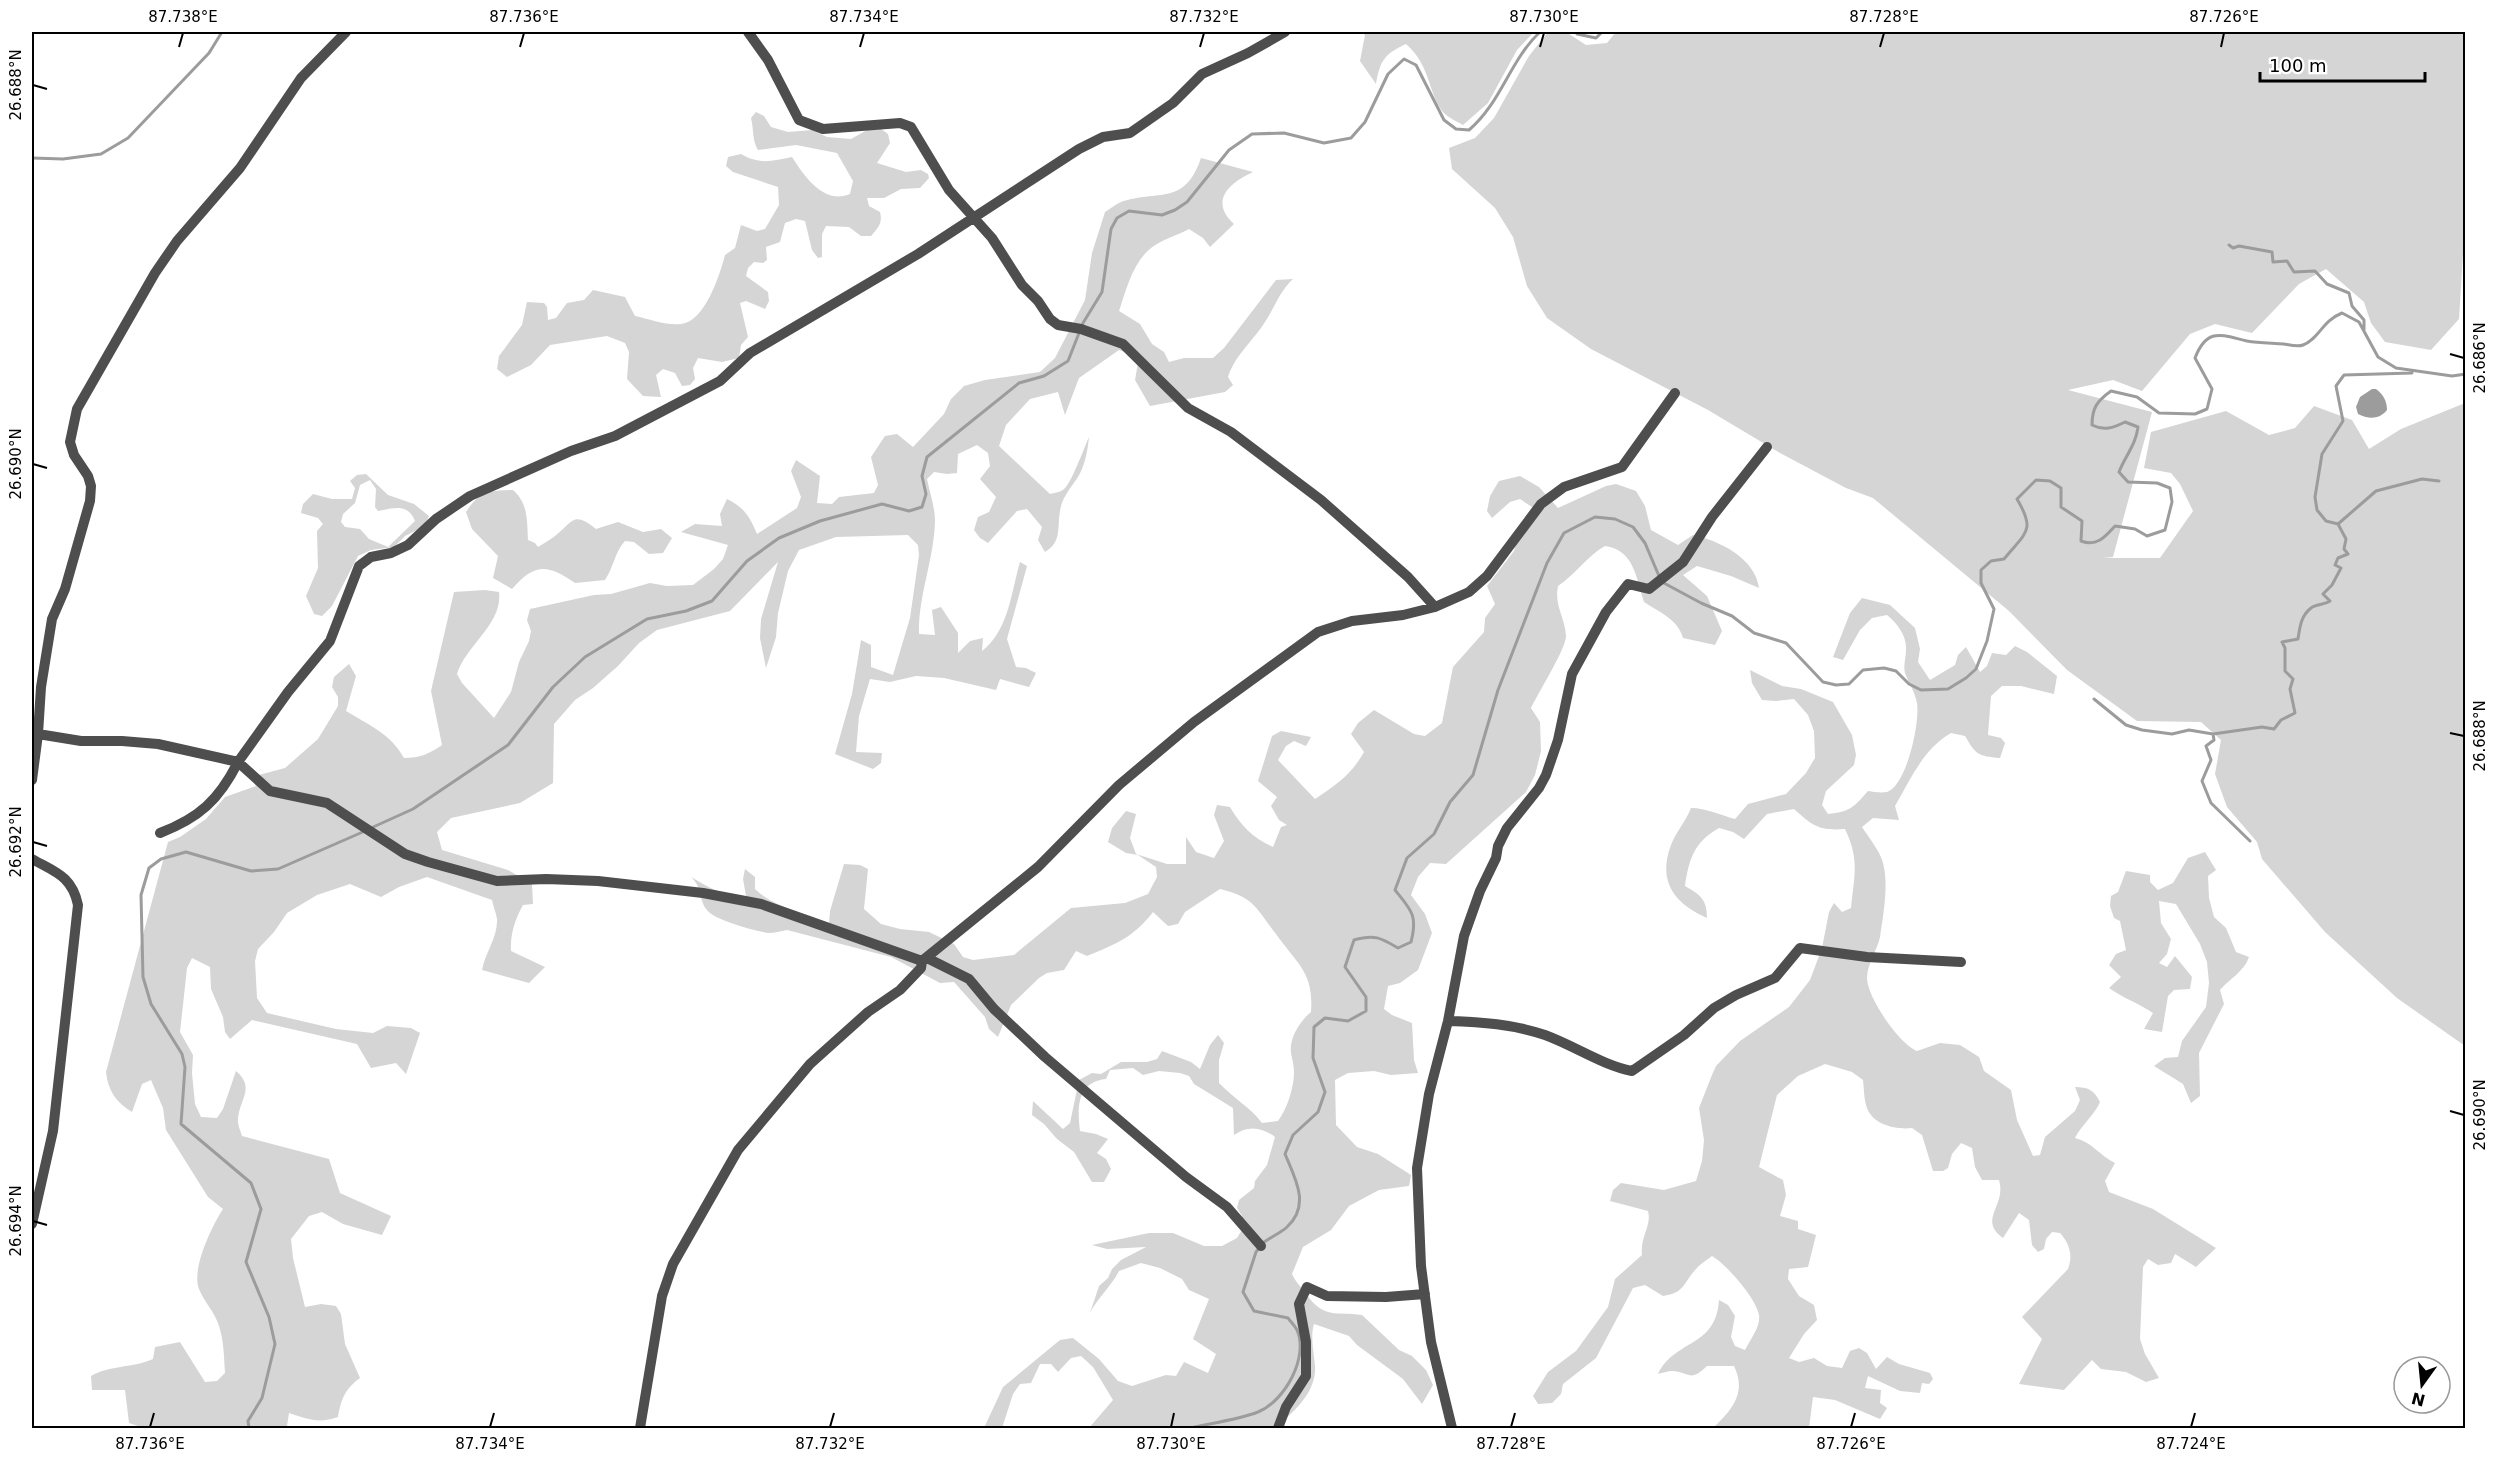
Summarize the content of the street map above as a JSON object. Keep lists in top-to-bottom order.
{
  "scale_bar": "100 m",
  "north": "bottom",
  "coordinates": [
    "87.738°E",
    "87.736°E",
    "87.734°E",
    "87.732°E",
    "87.730°E",
    "87.728°E",
    "87.726°E",
    "26.688°N",
    "26.686°N",
    "26.690°N",
    "26.692°N",
    "26.694°N",
    "87.724°E"
  ]
}
